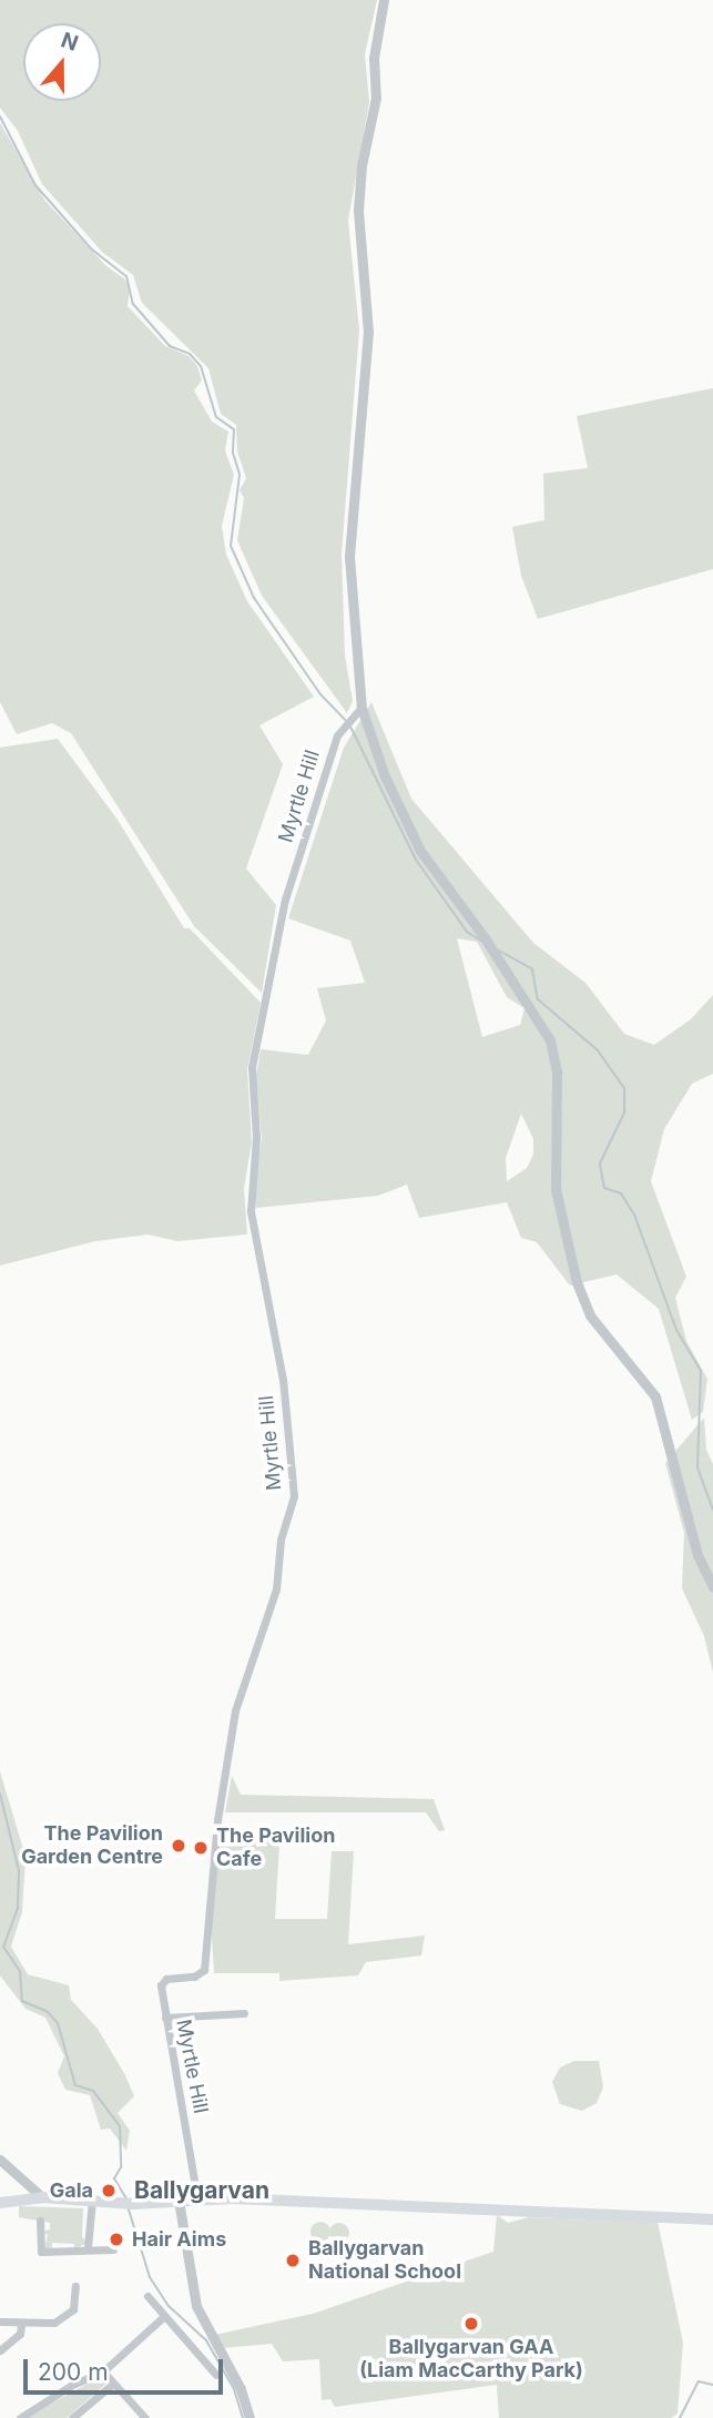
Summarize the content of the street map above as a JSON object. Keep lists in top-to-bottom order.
{
  "streets": {
    "street": ["Myrtle Hill"]
  },
  "districts": ["Ballygarvan"],
  "places": [
    "The Pavilion Garden Centre",
    "The Pavilion Cafe",
    "Gala",
    "Hair Aims",
    "Ballygarvan National School",
    "Ballygarvan GAA (Liam MacCarthy Park)"
  ],
  "scale_bar": "200 m",
  "north": "top"
}
